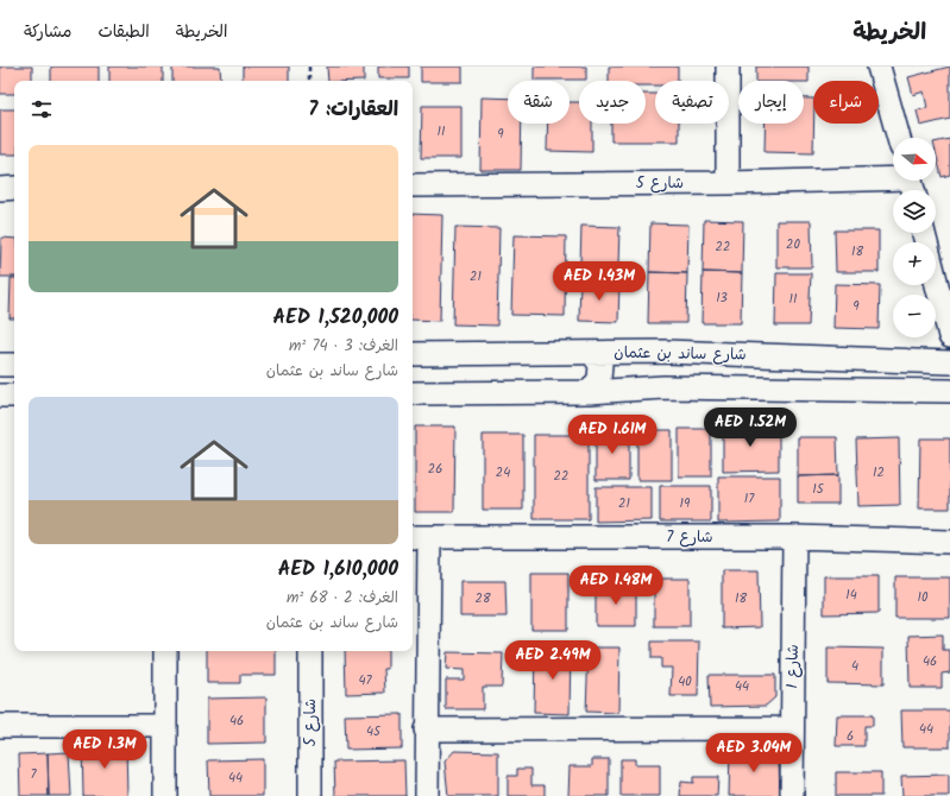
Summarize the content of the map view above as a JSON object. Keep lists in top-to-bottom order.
{
  "streets": {
    "street": [
      "شارع 5",
      "شارع ساند بن عثمان",
      "شارع 7",
      "شارع 1"
    ]
  },
  "crossings": [
    ["شارع 7", "شارع 1"]
  ],
  "house_numbers": [
    "11",
    "9",
    "20",
    "22",
    "18",
    "21",
    "13",
    "11",
    "9",
    "26",
    "24",
    "12",
    "22",
    "15",
    "17",
    "21",
    "19",
    "14",
    "10",
    "28",
    "18",
    "46",
    "4",
    "47",
    "40",
    "44",
    "46",
    "44",
    "45",
    "6",
    "7",
    "44"
  ],
  "north": "right",
  "page": {
    "header": "الخريطة",
    "nav": ["الخريطة", "الطبقات", "مشاركة"],
    "chip": [
      "شراء",
      "إيجار",
      "تصفية",
      "جديد",
      "شقة"
    ],
    "heading": "العقارات: 7",
    "map_buttons": ["+", "−"],
    "list": [
      {
        "name": "AED 1,520,000",
        "note": "الغرف: 3 · 74 m² · شارع ساند بن عثمان"
      },
      {
        "name": "AED 1,610,000",
        "note": "الغرف: 2 · 68 m² · شارع ساند بن عثمان"
      }
    ],
    "price": [
      "AED 1.43M",
      "AED 1.52M",
      "AED 1.61M",
      "AED 1.48M",
      "AED 2.49M",
      "AED 1.3M",
      "AED 3.04M"
    ]
  }
}
